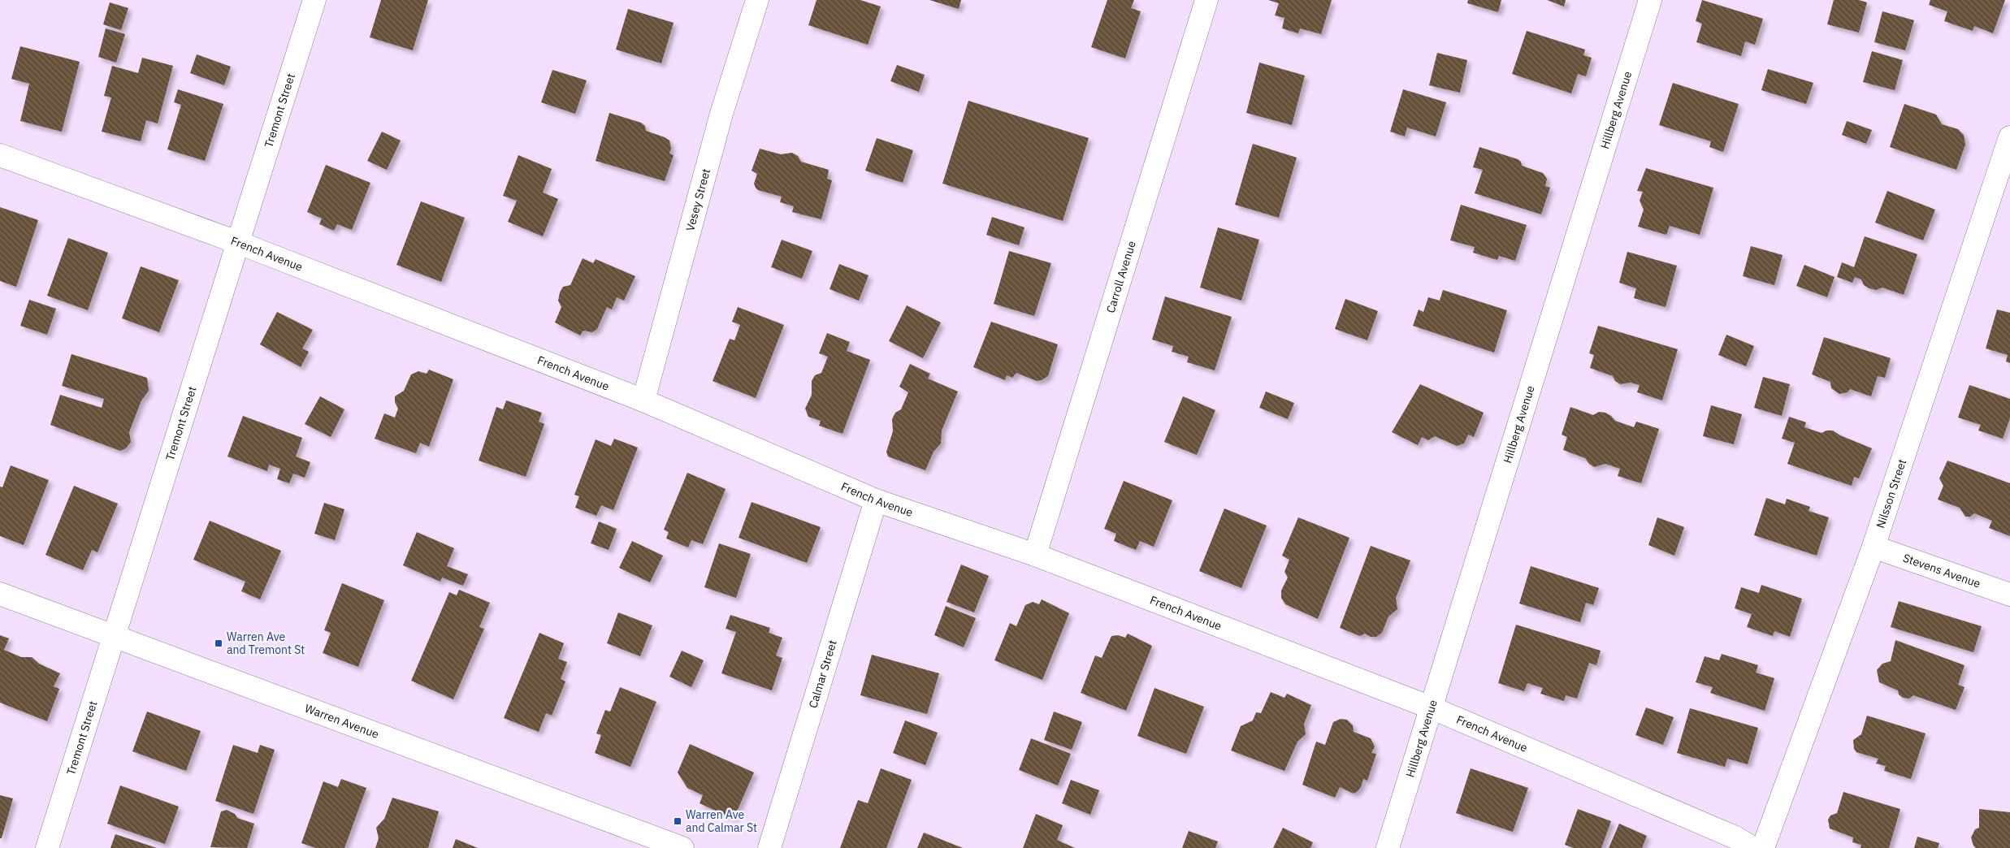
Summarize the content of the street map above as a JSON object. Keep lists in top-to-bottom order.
{
  "streets": {
    "street": [
      "Hillberg Avenue",
      "Tremont Street",
      "Vesey Street",
      "French Avenue",
      "Carroll Avenue",
      "Nilsson Street",
      "Stevens Avenue",
      "Calmar Street",
      "Warren Avenue"
    ]
  },
  "crossings": [
    ["Hillberg Avenue", "French Avenue"],
    ["Tremont Street", "French Avenue"],
    ["Tremont Street", "Warren Avenue"],
    ["Vesey Street", "French Avenue"],
    ["French Avenue", "Carroll Avenue"],
    ["French Avenue", "Calmar Street"],
    ["Nilsson Street", "Stevens Avenue"]
  ],
  "places": {
    "transit": ["Warren Ave and Tremont St", "Warren Ave and Calmar St"]
  }
}
